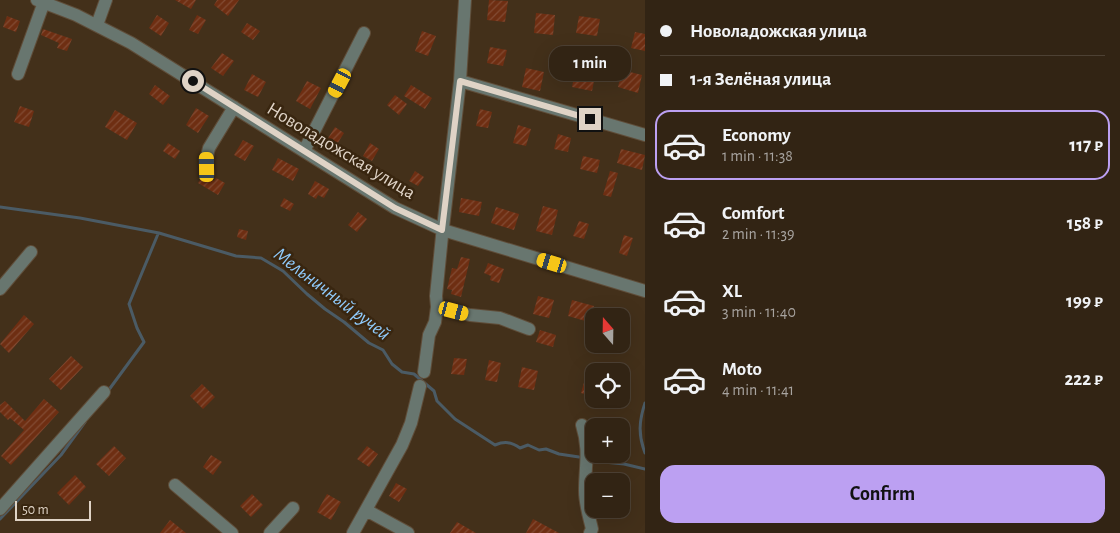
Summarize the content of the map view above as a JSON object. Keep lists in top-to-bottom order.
{
  "streets": {
    "street": ["Новоладожская улица"]
  },
  "water": ["Мельничный ручей"],
  "scale_bar": "50 m",
  "north": "top",
  "page": {
    "banner": ["Новоладожская улица", "1-я Зелёная улица"],
    "bubble": "1 min",
    "list": [
      {
        "name": "Economy",
        "note": "1 min · 11:38",
        "value": "117 ₽"
      },
      {
        "name": "Comfort",
        "note": "2 min · 11:39",
        "value": "158 ₽"
      },
      {
        "name": "XL",
        "note": "3 min · 11:40",
        "value": "199 ₽"
      },
      {
        "name": "Moto",
        "note": "4 min · 11:41",
        "value": "222 ₽"
      }
    ],
    "map_buttons": ["+", "−"],
    "buttons": "Confirm",
    "scale": "50 m"
  }
}
